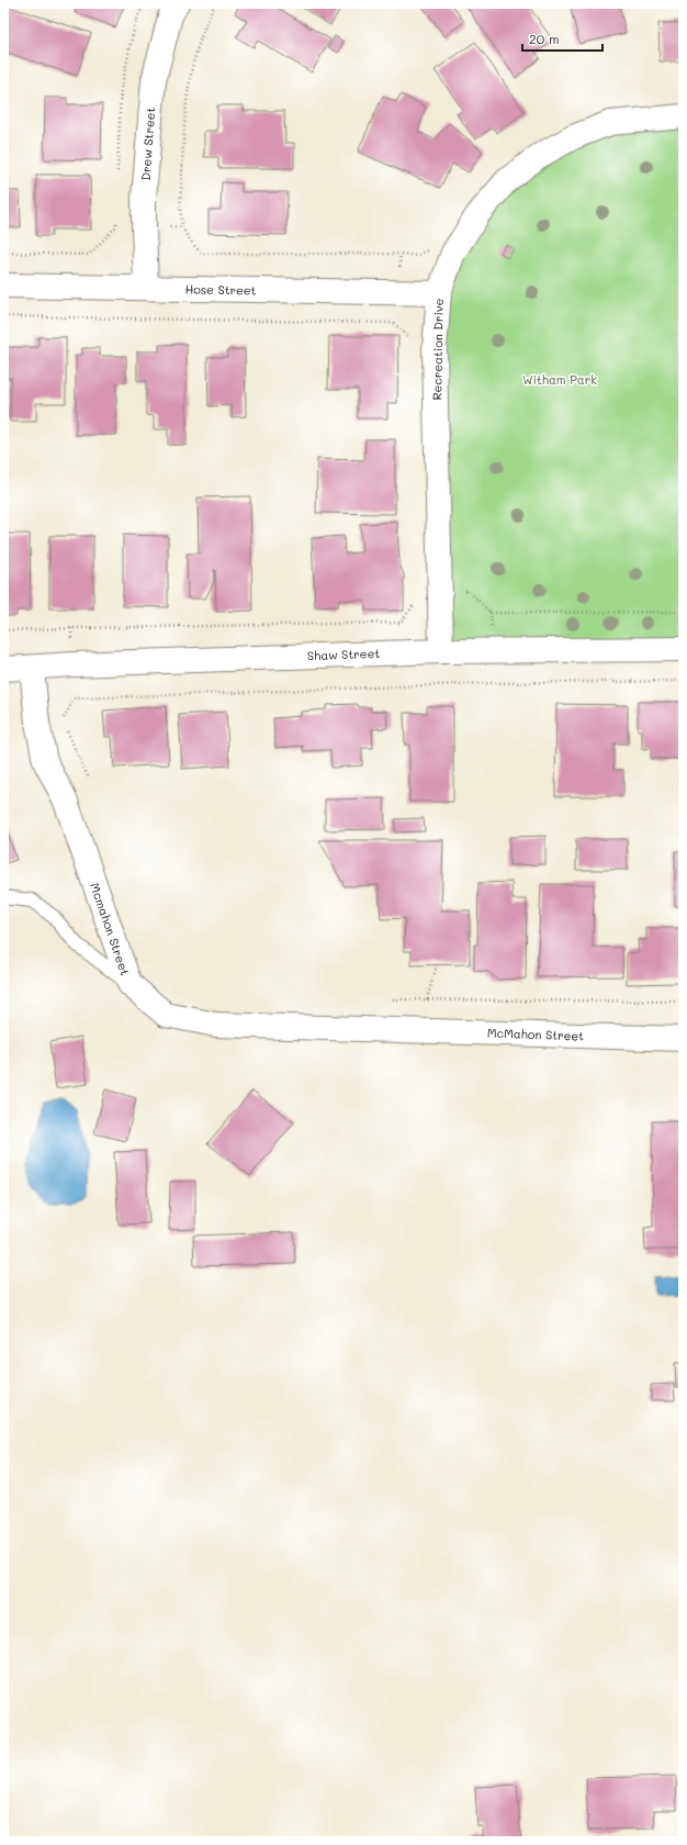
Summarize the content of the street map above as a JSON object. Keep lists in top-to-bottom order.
{
  "streets": {
    "street": [
      "Drew Street",
      "Hose Street",
      "Recreation Drive",
      "Shaw Street",
      "Mcmahon Street",
      "McMahon Street"
    ]
  },
  "crossings": [
    ["Drew Street", "Hose Street"],
    ["Hose Street", "Recreation Drive"],
    ["Recreation Drive", "Shaw Street"],
    ["Shaw Street", "Mcmahon Street"],
    ["Mcmahon Street", "McMahon Street"]
  ],
  "parks": ["Witham Park"],
  "scale_bar": "20 m"
}
